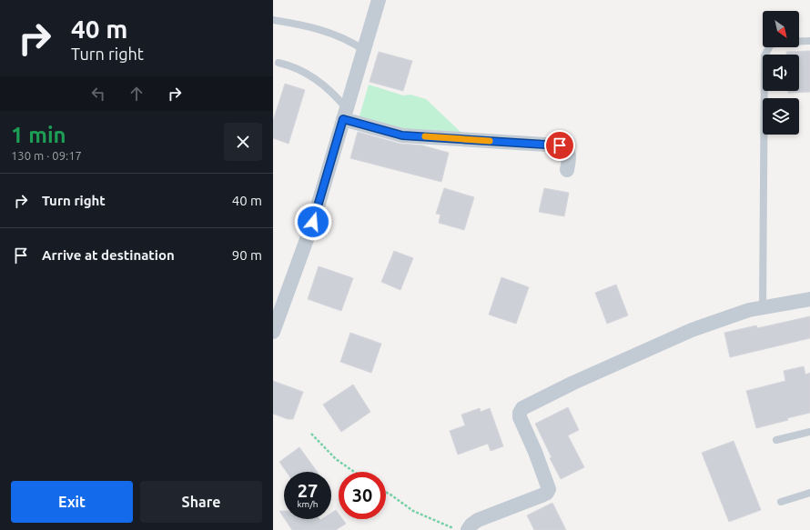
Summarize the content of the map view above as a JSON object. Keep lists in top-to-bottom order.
{
  "north": "bottom right",
  "page": {
    "turn": ["40 m", "Turn right"],
    "heading": ["1 min", "130 m · 09:17"],
    "list": [
      {
        "name": "Turn right",
        "value": "40 m"
      },
      {
        "name": "Arrive at destination",
        "value": "90 m"
      }
    ],
    "speed": "27 km/h",
    "limit": "30",
    "buttons": ["Exit", "Share"]
  }
}
